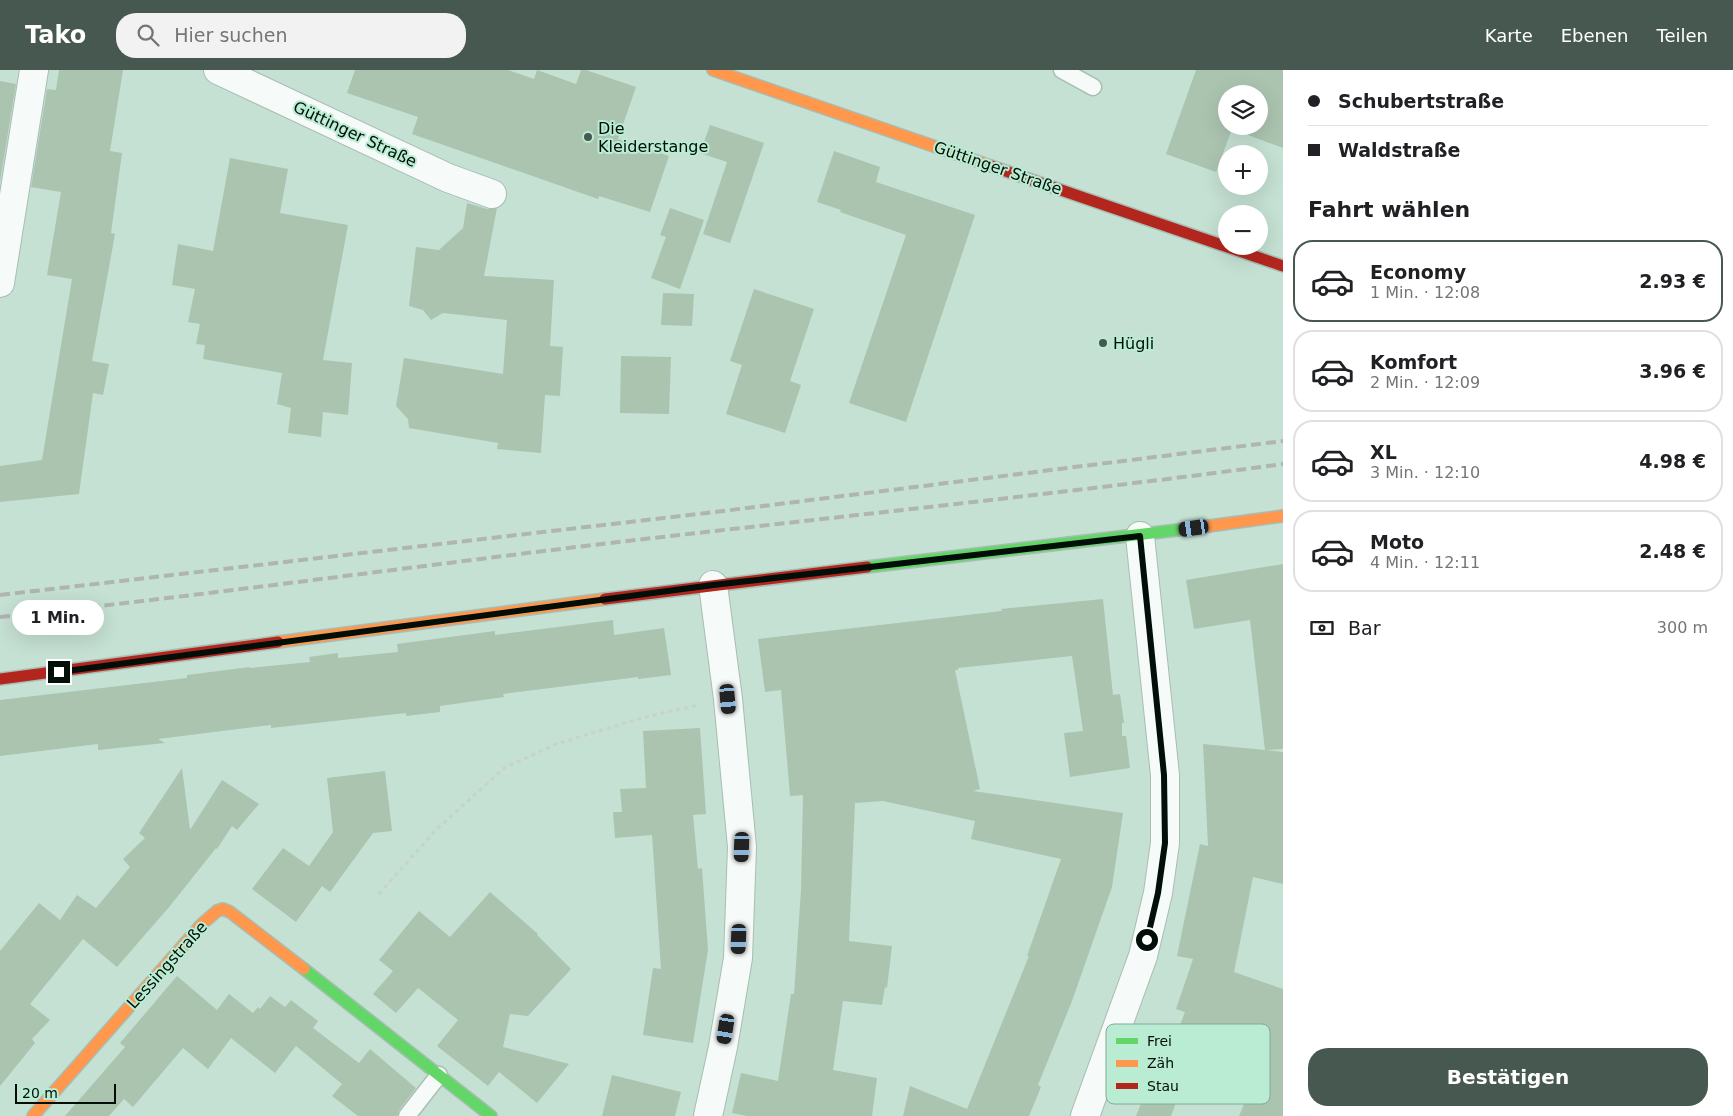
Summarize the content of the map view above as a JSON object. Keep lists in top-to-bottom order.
{
  "streets": {
    "street": ["Güttinger Straße", "Lessingstraße"]
  },
  "places": ["Die Kleiderstange", "Hügli"],
  "legend": ["Frei", "Zäh", "Stau"],
  "scale_bar": "20 m",
  "page": {
    "header": "Tako",
    "search": "Hier suchen",
    "nav": ["Karte", "Ebenen", "Teilen"],
    "banner": ["Schubertstraße", "Waldstraße"],
    "map_buttons": ["+", "−"],
    "heading": "Fahrt wählen",
    "list": [
      {
        "name": "Economy",
        "note": "1 Min. · 12:08",
        "value": "2.93 €"
      },
      {
        "name": "Komfort",
        "note": "2 Min. · 12:09",
        "value": "3.96 €"
      },
      {
        "name": "XL",
        "note": "3 Min. · 12:10",
        "value": "4.98 €"
      },
      {
        "name": "Moto",
        "note": "4 Min. · 12:11",
        "value": "2.48 €"
      }
    ],
    "bubble": "1 Min.",
    "pay": ["Bar", "300 m"],
    "buttons": "Bestätigen",
    "scale": "20 m"
  }
}
